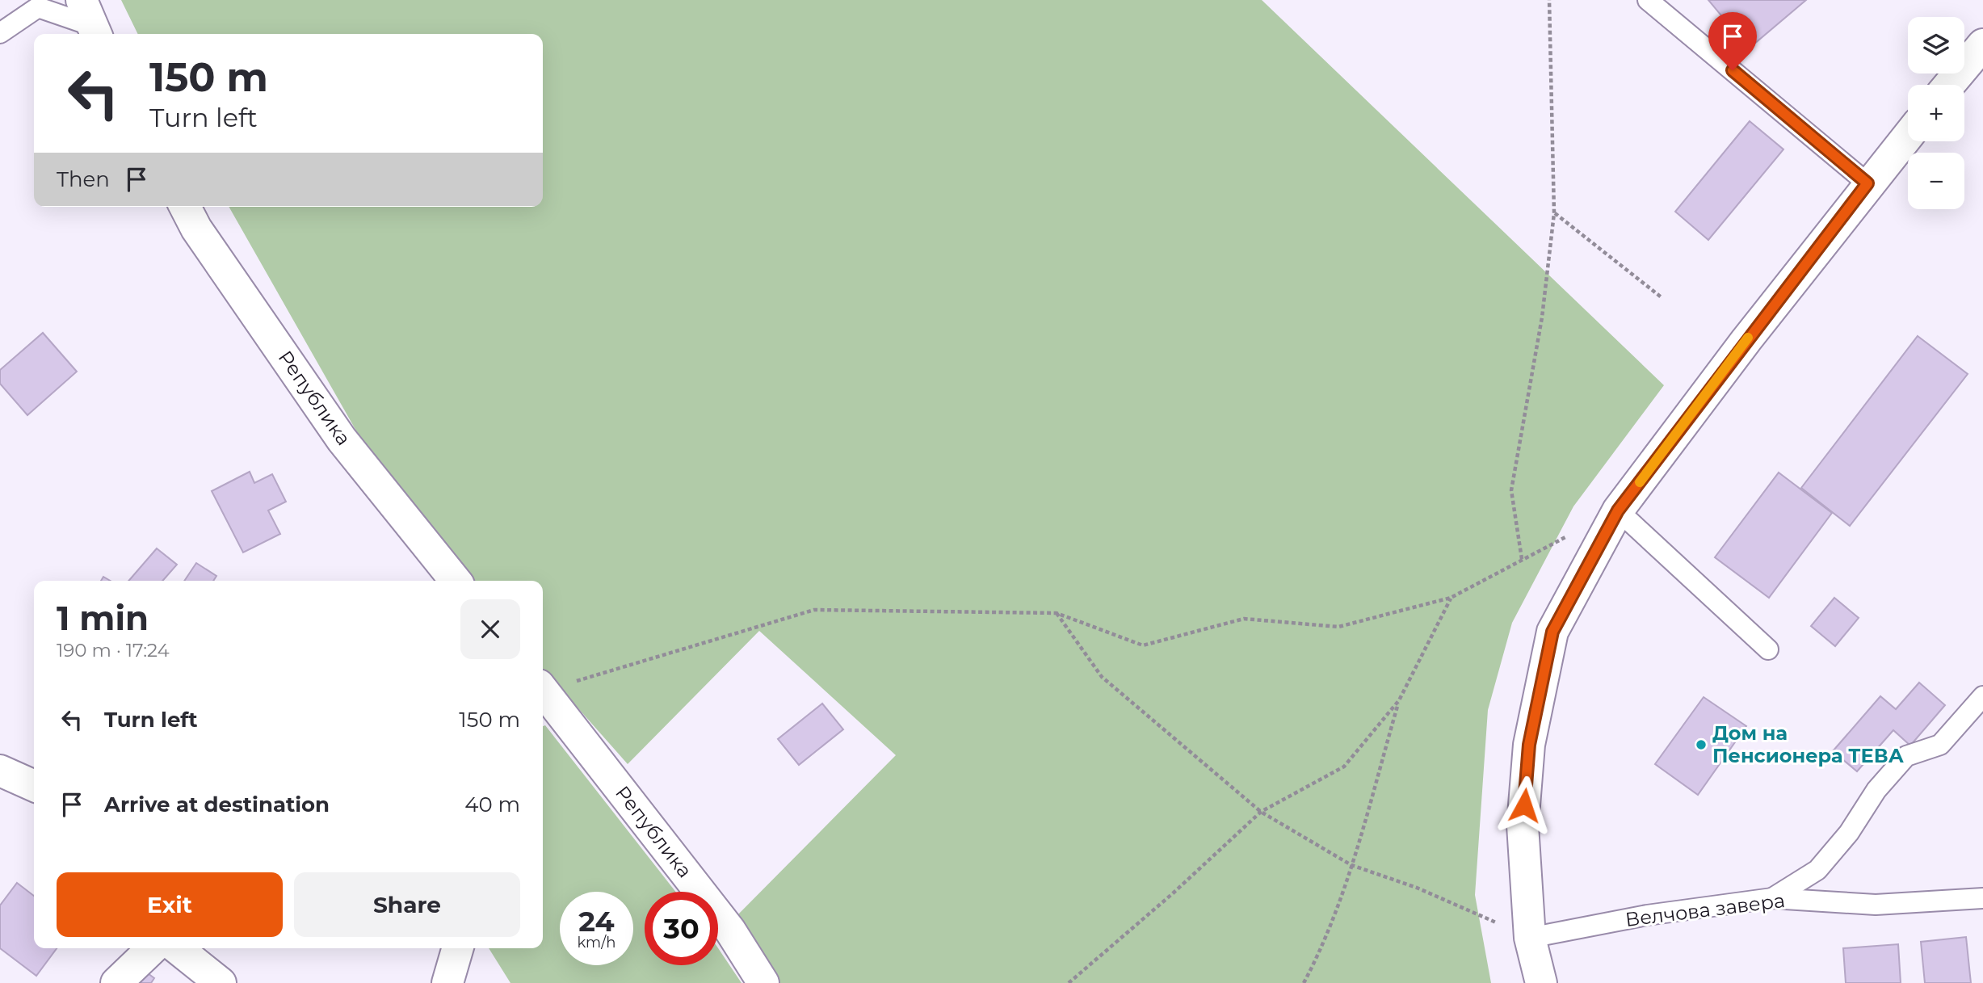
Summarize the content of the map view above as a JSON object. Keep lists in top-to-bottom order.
{
  "streets": {
    "street": ["Република"],
    "lane": ["Велчова завера"]
  },
  "places": ["Дом на Пенсионера ТЕВА"],
  "page": {
    "map_buttons": ["+", "−"],
    "turn": ["150 m", "Turn left"],
    "then": "Then",
    "heading": ["1 min", "190 m · 17:24"],
    "list": [
      {
        "name": "Turn left",
        "value": "150 m"
      },
      {
        "name": "Arrive at destination",
        "value": "40 m"
      }
    ],
    "buttons": ["Exit", "Share"],
    "speed": "24 km/h",
    "limit": "30"
  }
}
